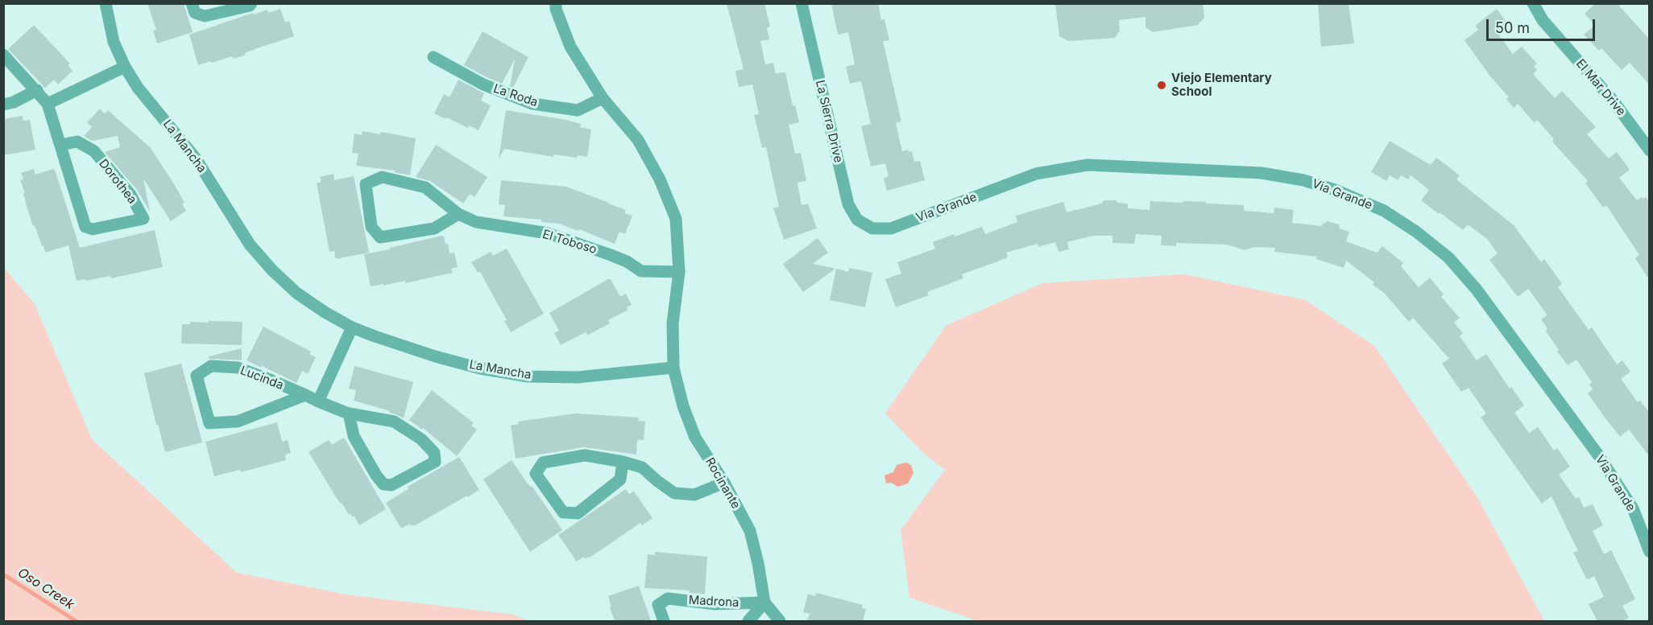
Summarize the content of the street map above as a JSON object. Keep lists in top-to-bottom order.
{
  "streets": {
    "street": [
      "El Mar Drive",
      "La Roda",
      "La Sierra Drive",
      "La Mancha",
      "Dorothea",
      "Via Grande",
      "El Toboso",
      "Lucinda",
      "Rocinante",
      "Madrona"
    ]
  },
  "crossings": [
    ["La Sierra Drive", "Via Grande"],
    ["La Mancha", "Rocinante"],
    ["Rocinante", "Madrona"]
  ],
  "water": ["Oso Creek"],
  "places": ["Viejo Elementary School"],
  "scale_bar": "50 m"
}
